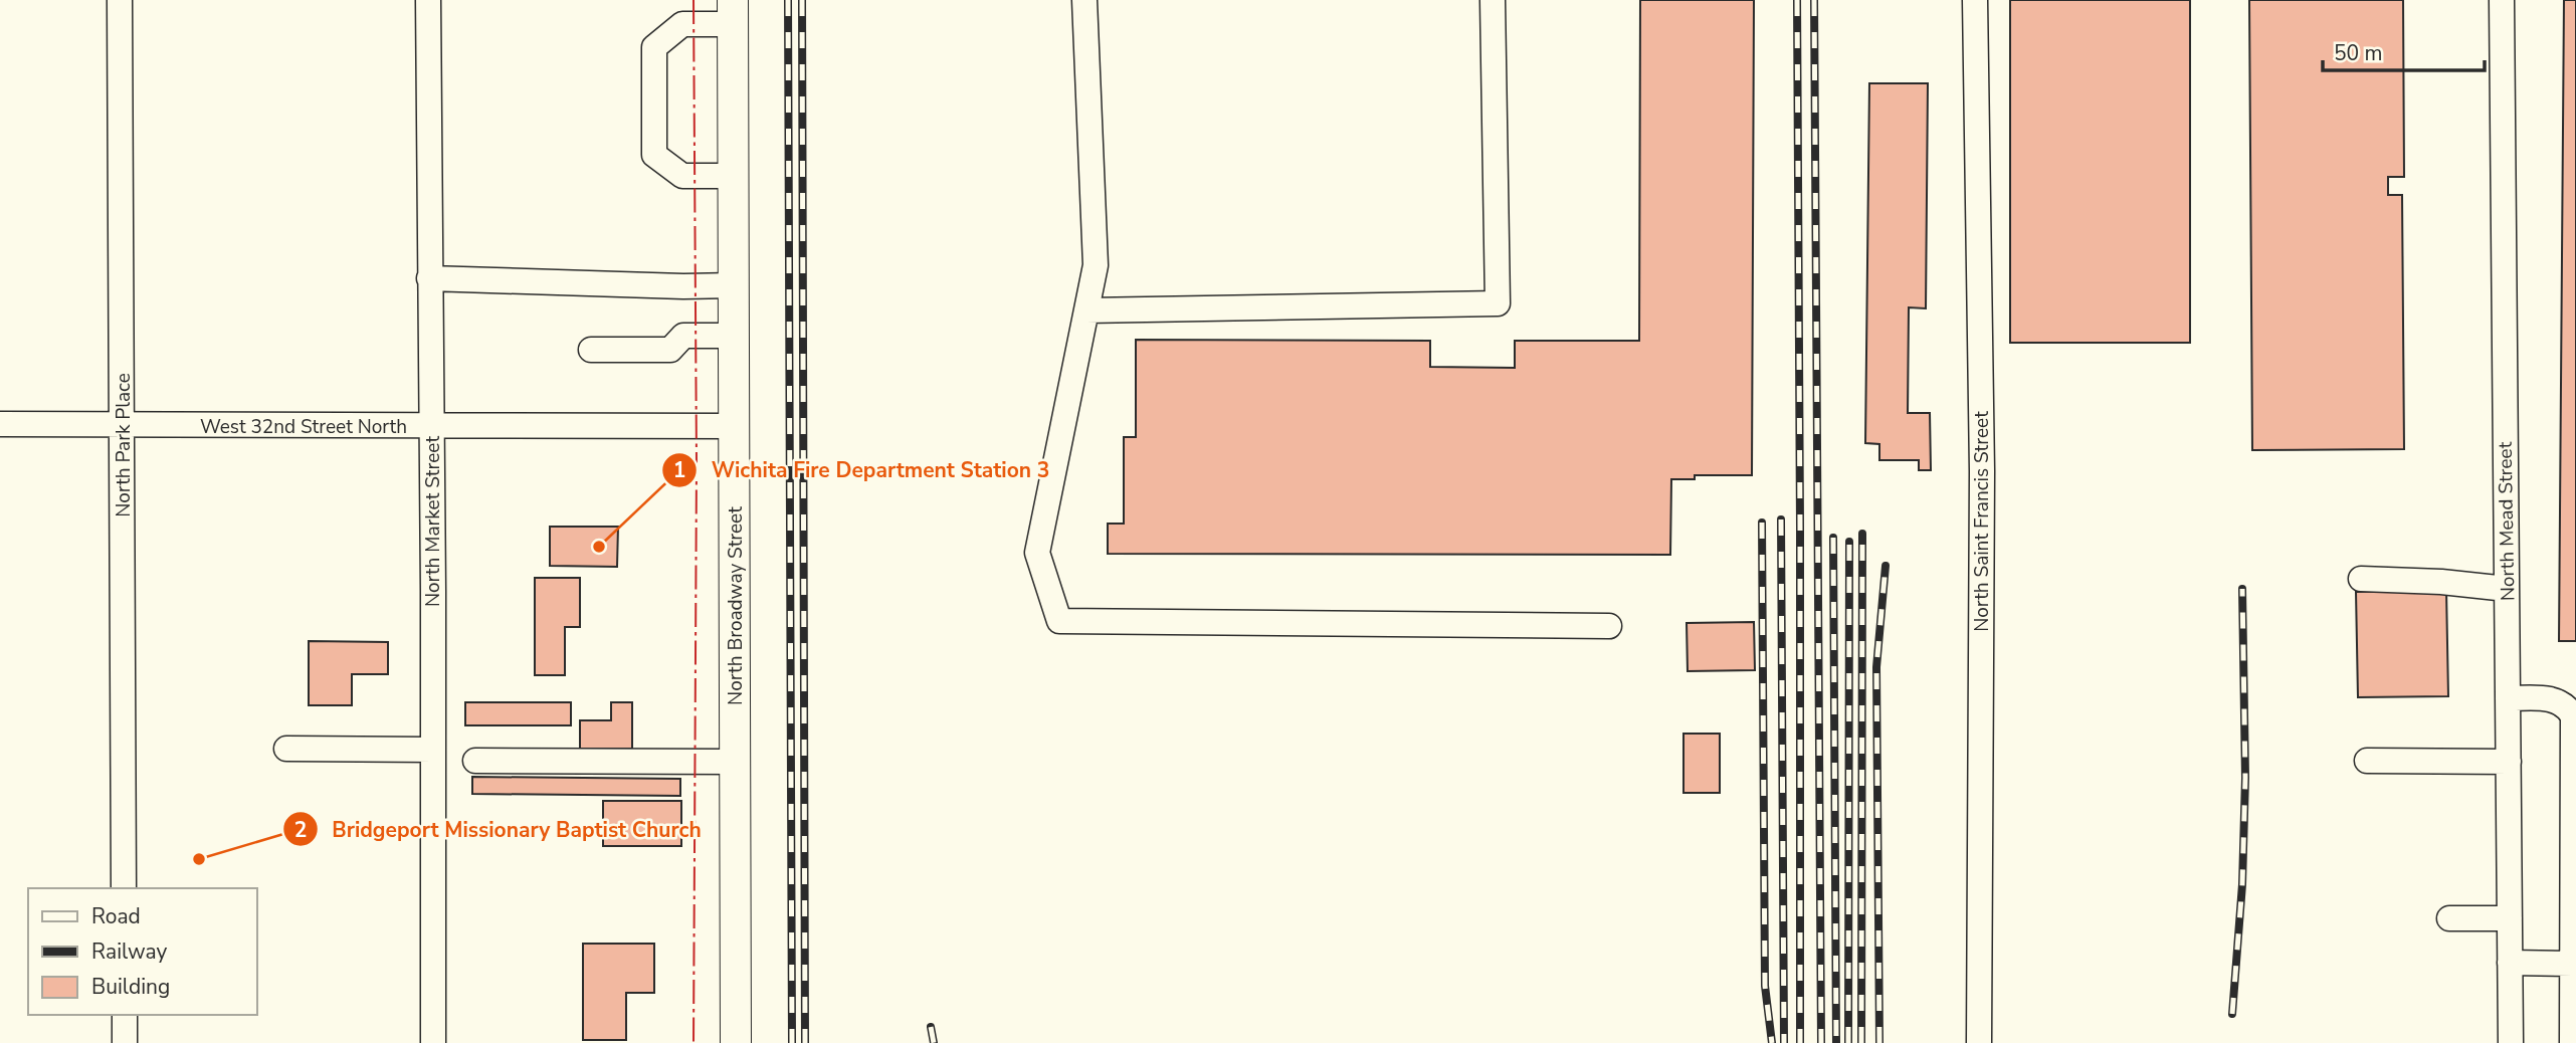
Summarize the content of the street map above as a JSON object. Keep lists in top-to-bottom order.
{
  "streets": {
    "main road": ["North Broadway Street"],
    "street": [
      "West 32nd Street North",
      "North Park Place",
      "North Market Street",
      "North Saint Francis Street",
      "North Mead Street"
    ]
  },
  "crossings": [
    ["West 32nd Street North", "North Park Place"],
    ["West 32nd Street North", "North Market Street"],
    ["West 32nd Street North", "North Broadway Street"]
  ],
  "places": ["Wichita Fire Department Station 3", "Bridgeport Missionary Baptist Church"],
  "legend": ["Road", "Railway", "Building"],
  "scale_bar": "50 m"
}
